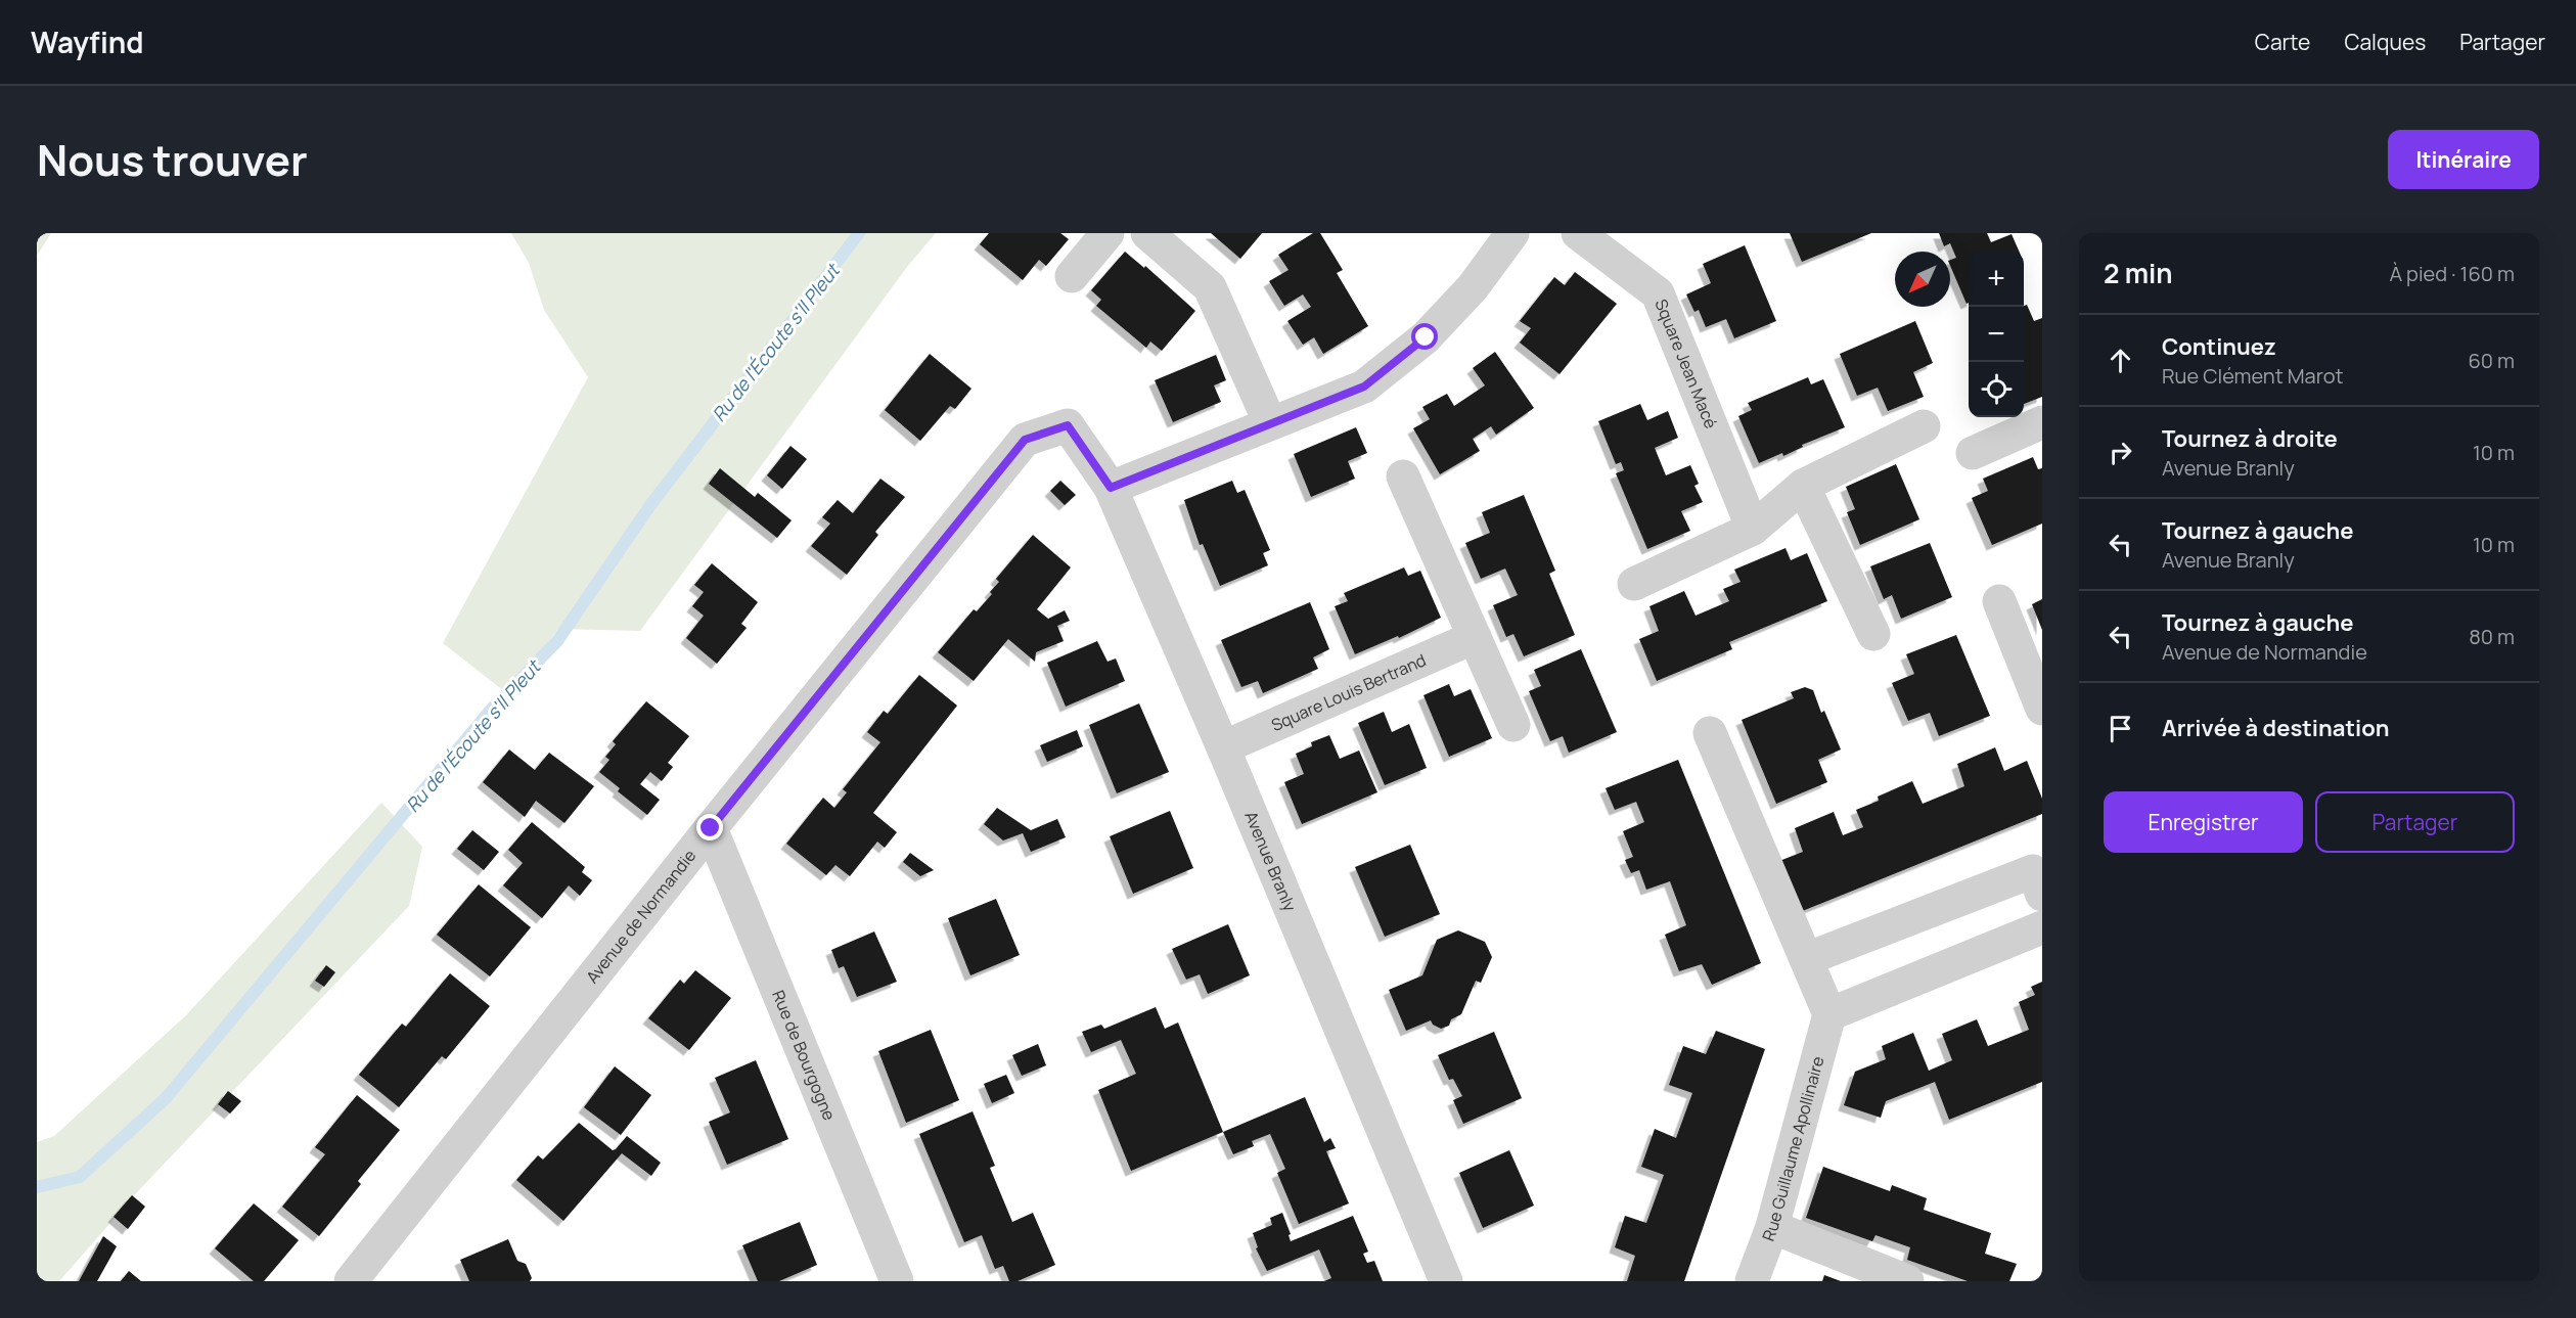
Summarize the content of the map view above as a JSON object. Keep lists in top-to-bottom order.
{
  "streets": {
    "street": [
      "Square Jean Macé",
      "Square Louis Bertrand",
      "Avenue Branly",
      "Avenue de Normandie",
      "Rue de Bourgogne",
      "Rue Guillaume Apollinaire"
    ]
  },
  "crossings": [
    ["Square Louis Bertrand", "Avenue Branly"],
    ["Avenue Branly", "Avenue de Normandie"],
    ["Avenue de Normandie", "Rue de Bourgogne"]
  ],
  "water": ["Ru de l'Écoute s'Il Pleut"],
  "north": "bottom left",
  "page": {
    "header": "Wayfind",
    "nav": ["Carte", "Calques", "Partager"],
    "title": "Nous trouver",
    "buttons": [
      "Itinéraire",
      ["Enregistrer", "Partager"]
    ],
    "heading": ["2 min", "À pied · 160 m"],
    "map_buttons": ["+", "−"],
    "list": [
      ["Continuez", "Rue Clément Marot", "60 m"],
      ["Tournez à droite", "Avenue Branly", "10 m"],
      ["Tournez à gauche", "Avenue Branly", "10 m"],
      ["Tournez à gauche", "Avenue de Normandie", "80 m"],
      "Arrivée à destination"
    ]
  }
}
